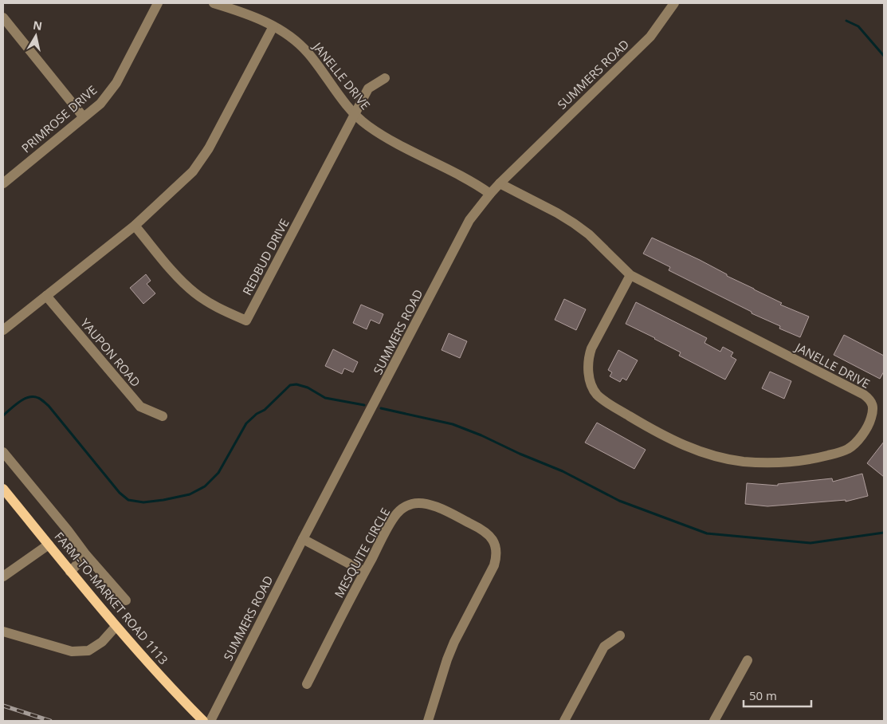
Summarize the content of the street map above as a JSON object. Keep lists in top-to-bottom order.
{
  "streets": {
    "main road": ["FARM-TO-MARKET ROAD 1113"],
    "street": [
      "SUMMERS ROAD",
      "JANELLE DRIVE",
      "PRIMROSE DRIVE",
      "REDBUD DRIVE",
      "YAUPON ROAD",
      "MESQUITE CIRCLE"
    ]
  },
  "crossings": [
    ["SUMMERS ROAD", "JANELLE DRIVE"],
    ["JANELLE DRIVE", "REDBUD DRIVE"]
  ],
  "scale_bar": "50 m",
  "north": "top"
}
